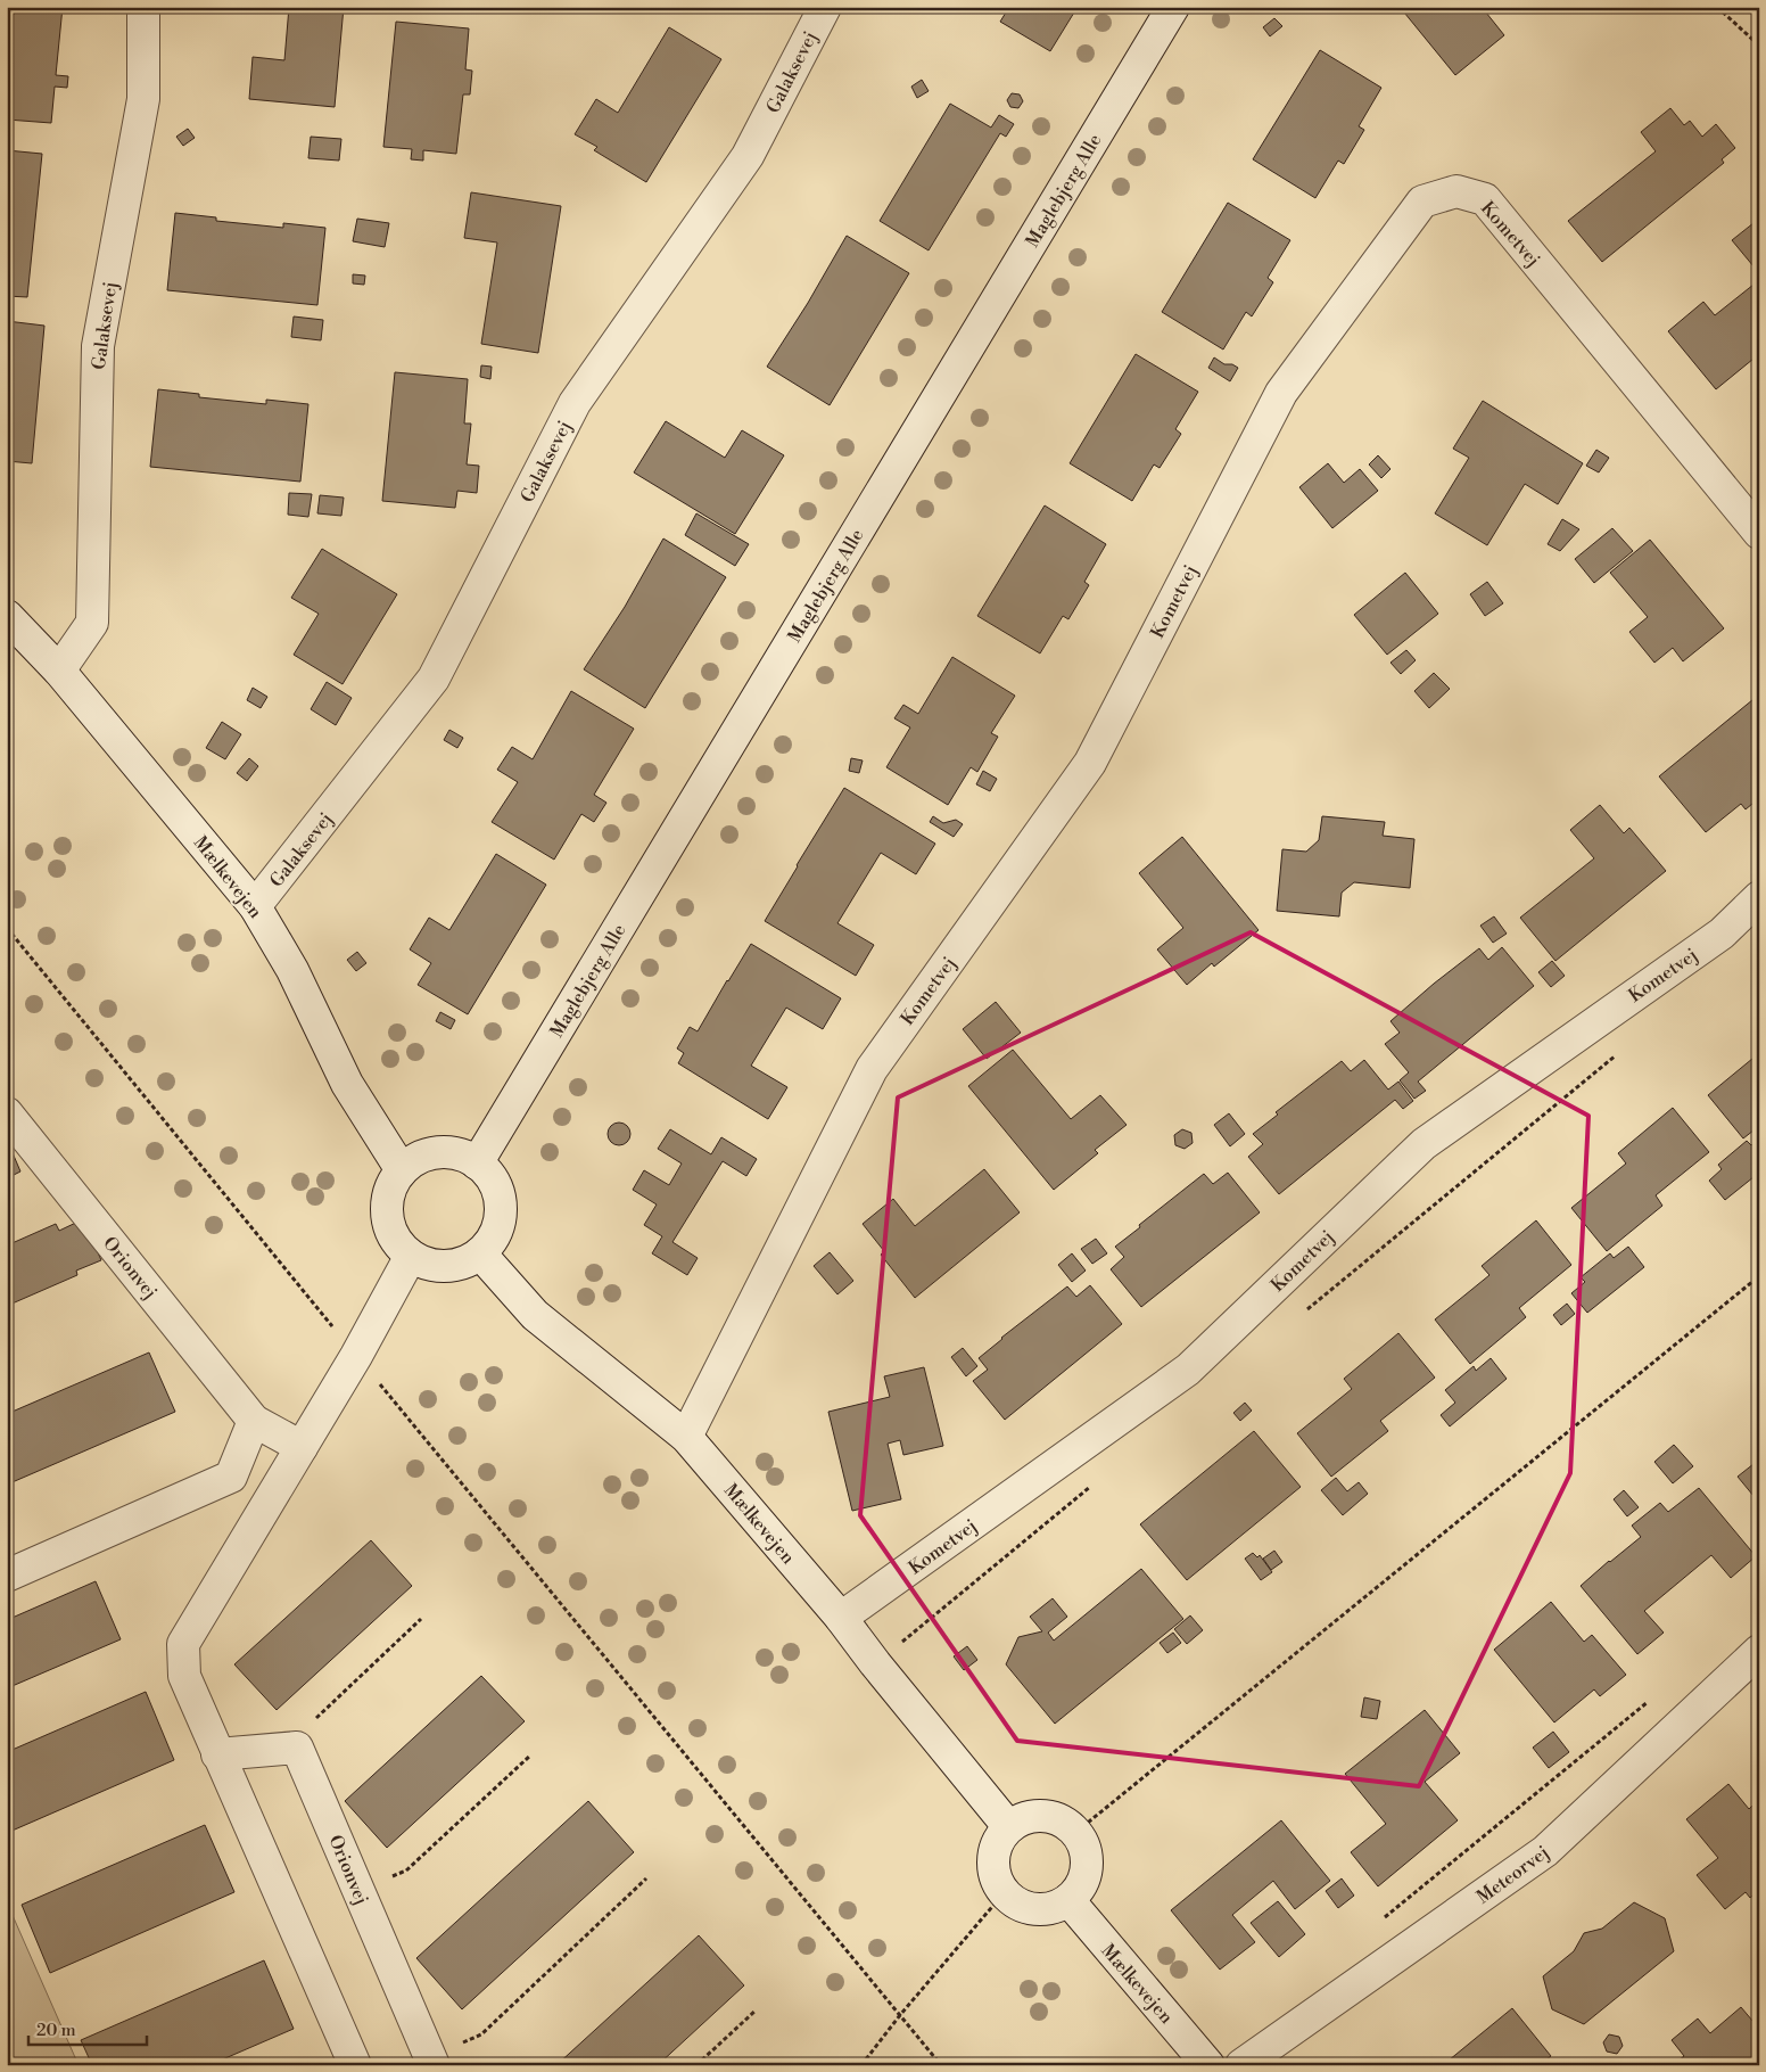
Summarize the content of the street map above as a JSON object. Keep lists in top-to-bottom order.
{
  "streets": {
    "street": [
      "Galaksevej",
      "Maglebjerg Alle",
      "Kometvej",
      "Mælkevejen",
      "Orionvej",
      "Meteorvej"
    ]
  },
  "crossings": [
    ["Galaksevej", "Mælkevejen"],
    ["Maglebjerg Alle", "Mælkevejen"],
    ["Kometvej", "Mælkevejen"]
  ],
  "scale_bar": "20 m"
}
